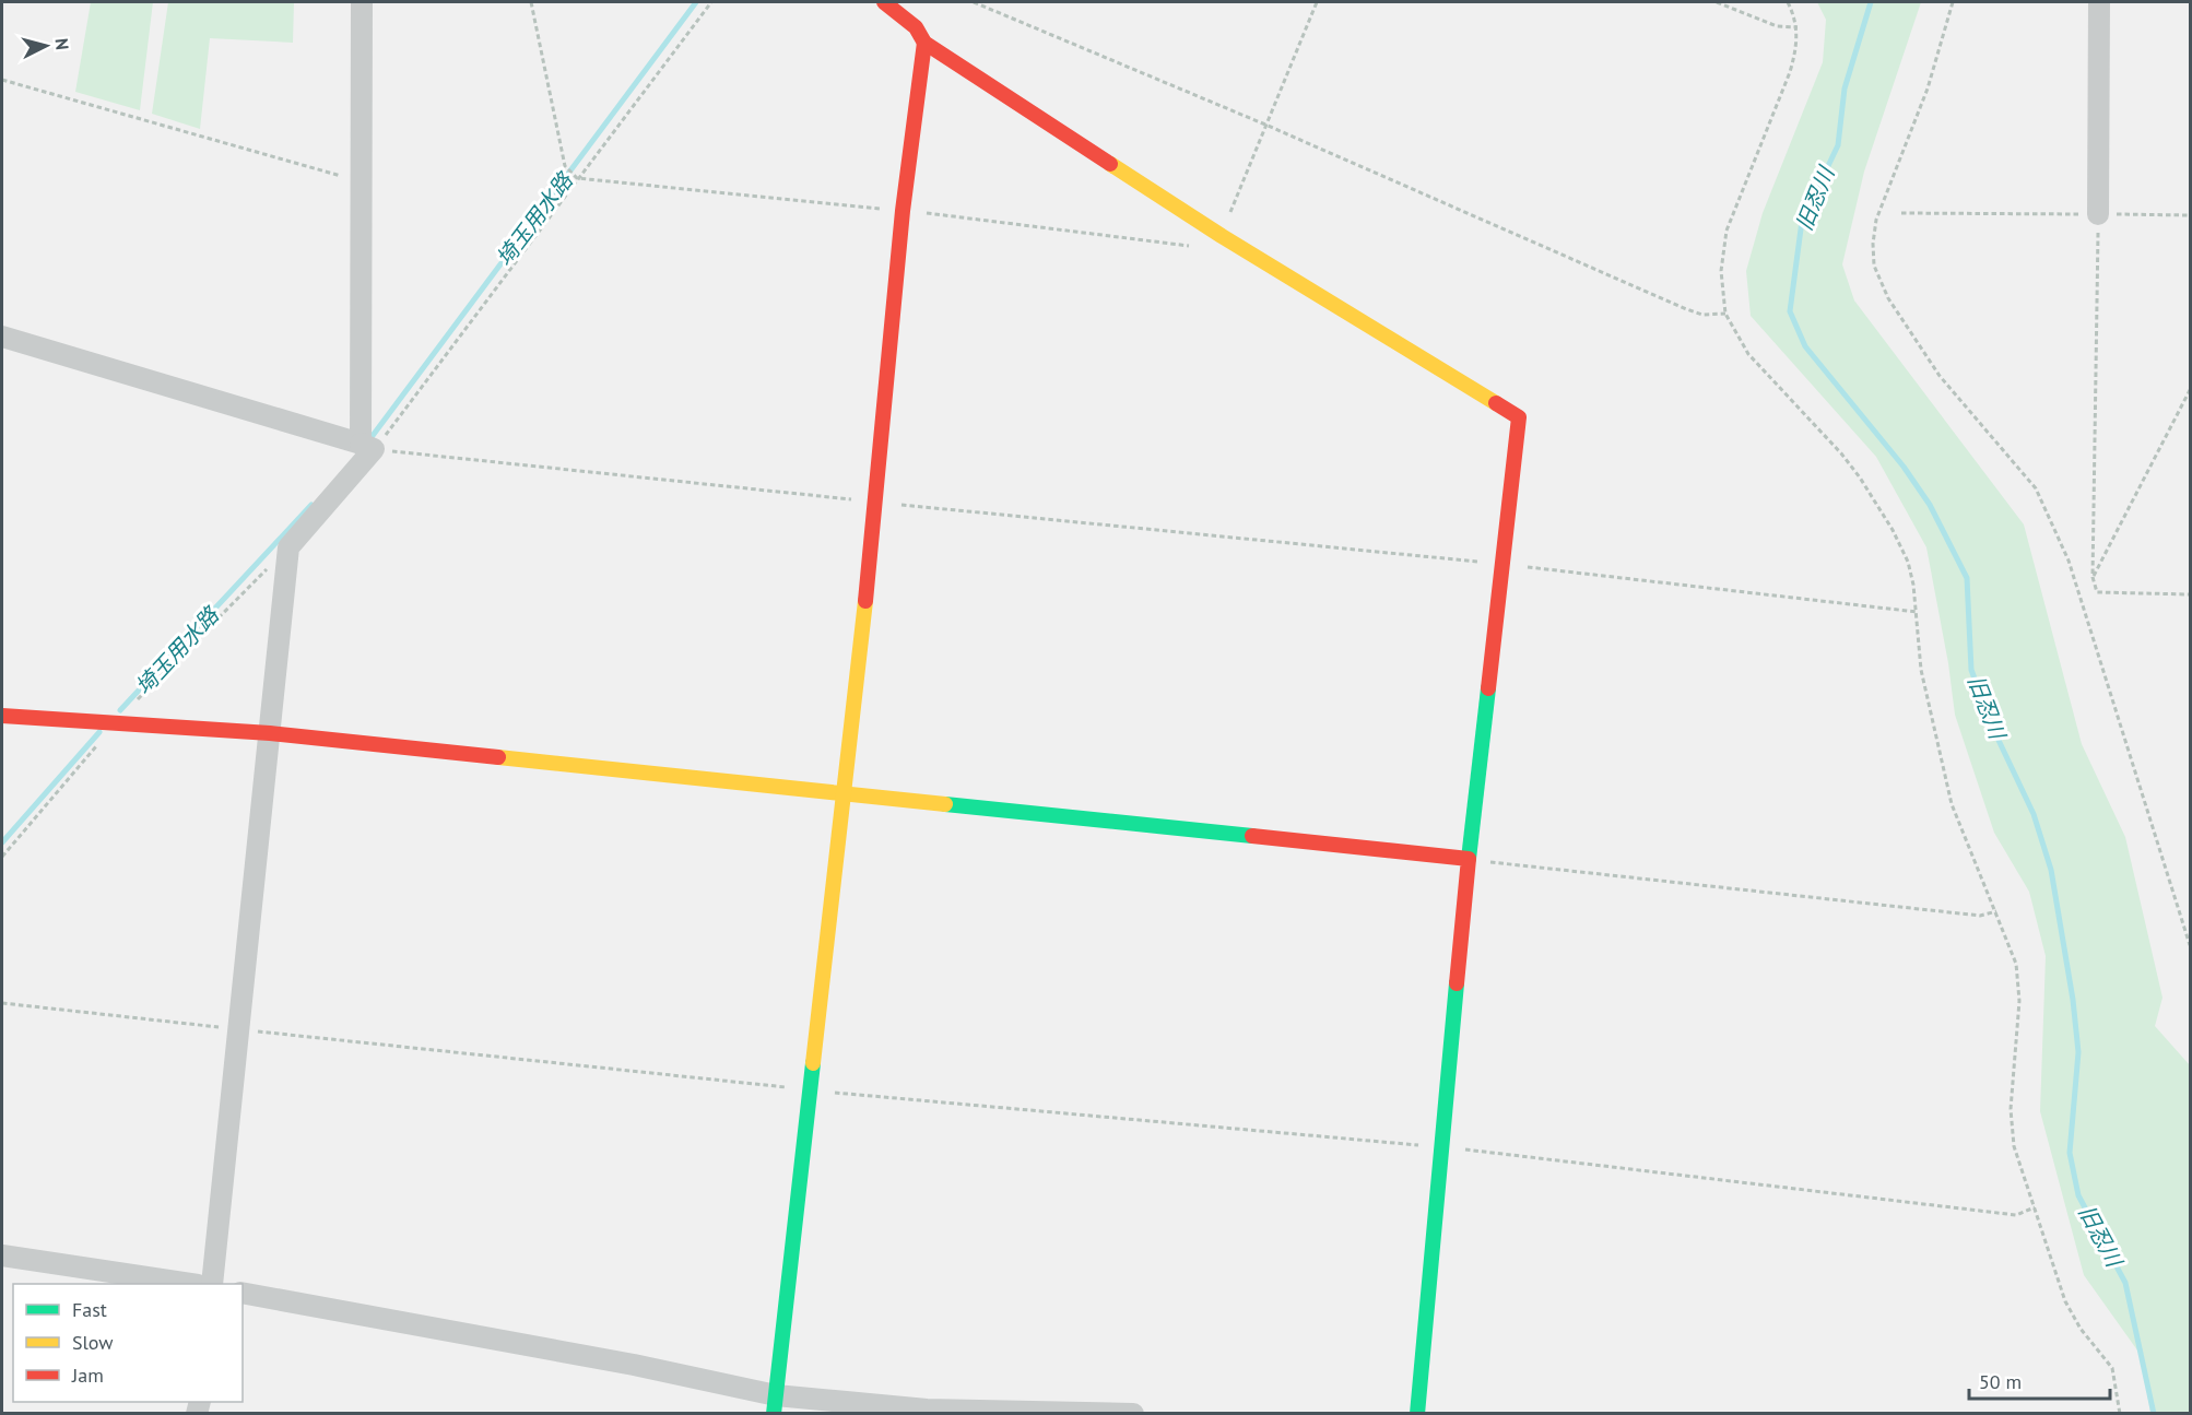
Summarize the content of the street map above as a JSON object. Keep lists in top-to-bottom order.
{
  "water": ["旧忍川", "埼玉用水路"],
  "legend": ["Fast", "Slow", "Jam"],
  "scale_bar": "50 m",
  "north": "right"
}
